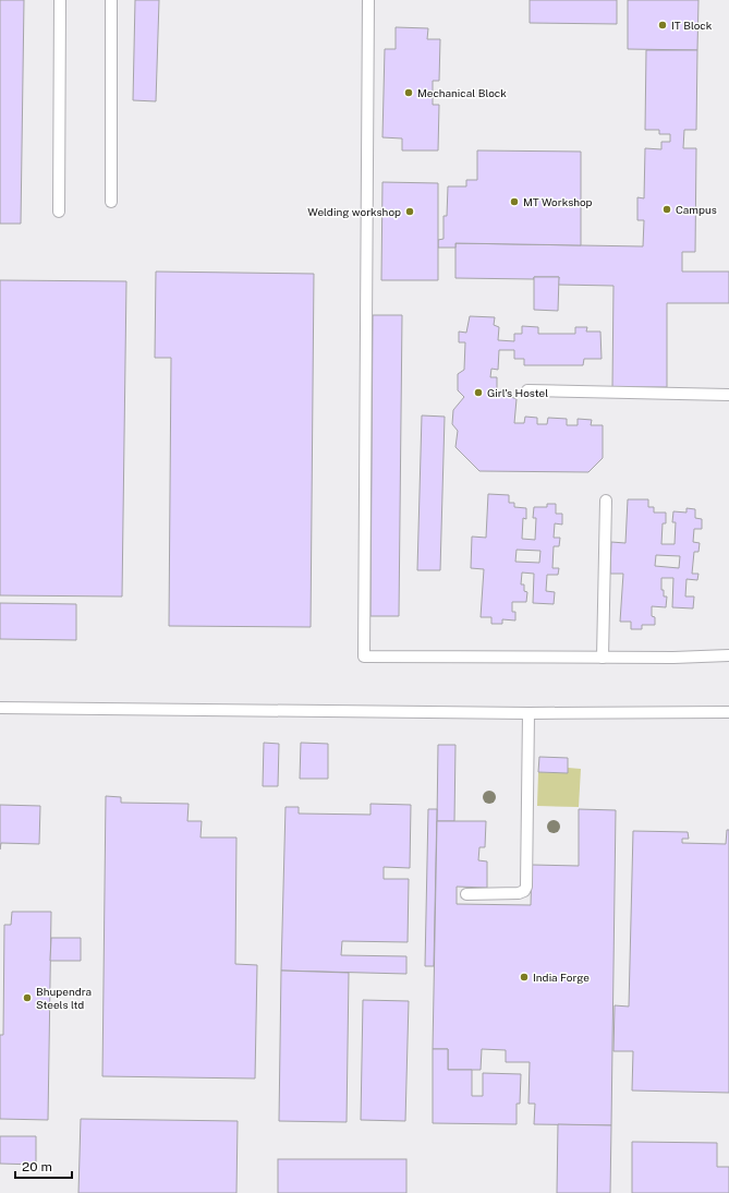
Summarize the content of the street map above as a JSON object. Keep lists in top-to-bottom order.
{
  "places": [
    "IT Block",
    "Mechanical Block",
    "MT Workshop",
    "Campus",
    "Welding workshop",
    "Girl's Hostel",
    "India Forge",
    "Bhupendra Steels ltd"
  ],
  "scale_bar": "20 m"
}
